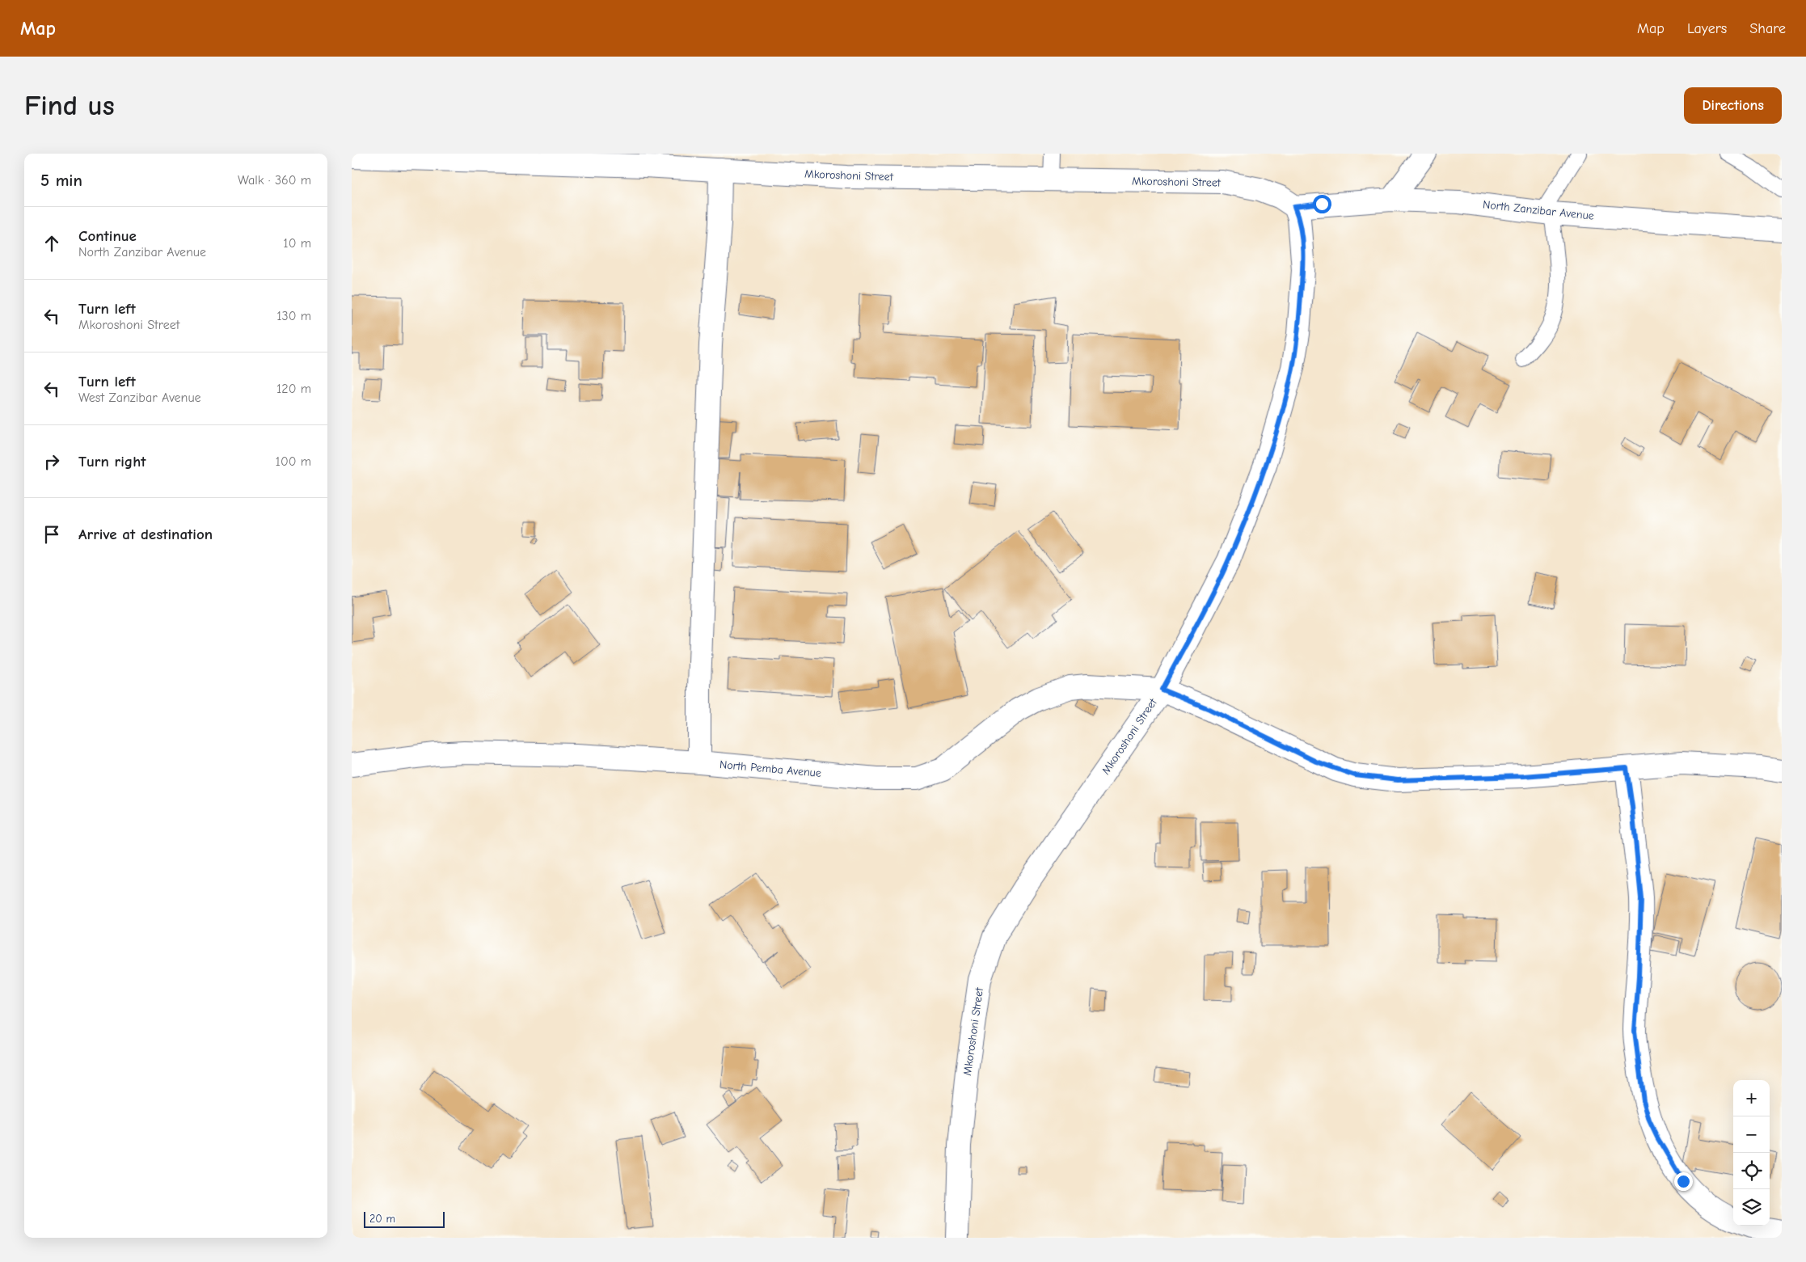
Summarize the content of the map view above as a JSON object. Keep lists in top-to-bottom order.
{
  "streets": {
    "street": ["Mkoroshoni Street", "North Zanzibar Avenue", "North Pemba Avenue"]
  },
  "crossings": [
    ["Mkoroshoni Street", "North Zanzibar Avenue"],
    ["Mkoroshoni Street", "North Pemba Avenue"]
  ],
  "scale_bar": "20 m",
  "page": {
    "header": "Map",
    "nav": ["Map", "Layers", "Share"],
    "buttons": "Directions",
    "title": "Find us",
    "heading": ["5 min", "Walk · 360 m"],
    "list": [
      ["Continue", "North Zanzibar Avenue", "10 m"],
      ["Turn left", "Mkoroshoni Street", "130 m"],
      ["Turn left", "West Zanzibar Avenue", "120 m"],
      ["Turn right", "100 m"],
      "Arrive at destination"
    ],
    "map_buttons": ["+", "−"],
    "scale": "20 m"
  }
}
